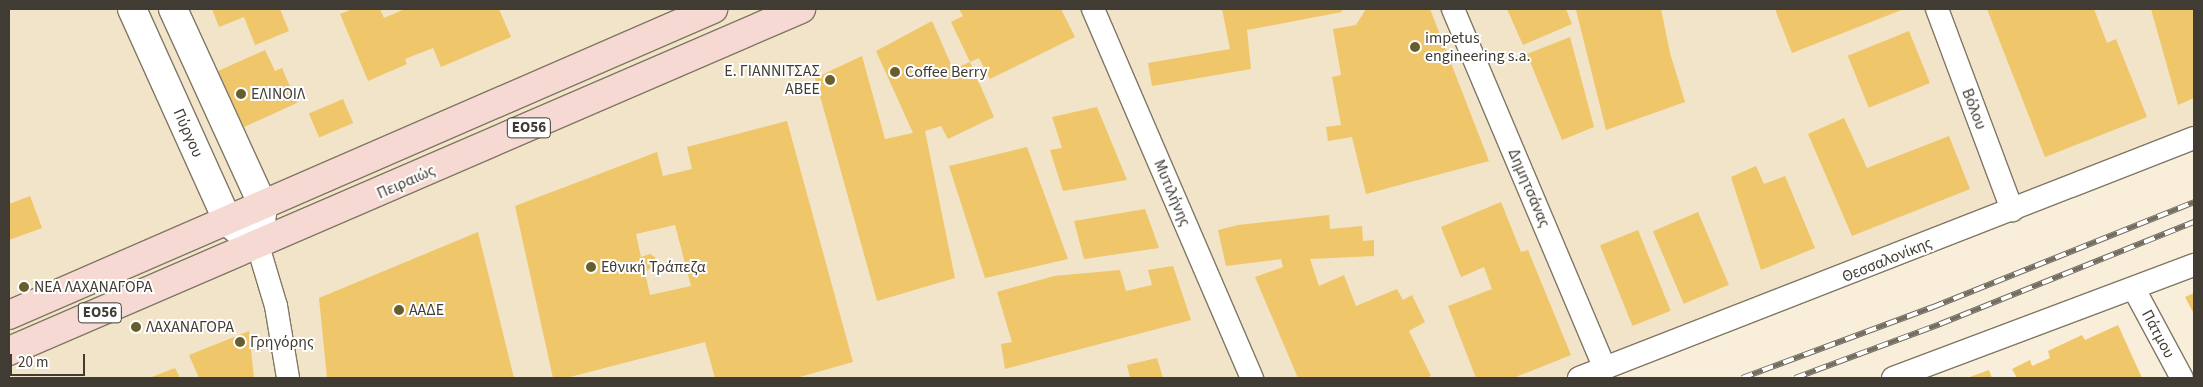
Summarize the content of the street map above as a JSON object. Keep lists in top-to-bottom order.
{
  "streets": {
    "main road": ["ΕΟ56", "Πειραιώς"],
    "street": [
      "Βόλου",
      "Πύργου",
      "Δημητσάνας",
      "Μυτιλήνης",
      "Θεσσαλονίκης",
      "Πάτμου"
    ]
  },
  "crossings": [
    ["Βόλου", "Θεσσαλονίκης"],
    ["ΕΟ56", "Πύργου"],
    ["Πύργου", "Πειραιώς"],
    ["Δημητσάνας", "Θεσσαλονίκης"]
  ],
  "places": [
    "impetus engineering s.a.",
    "Coffee Berry",
    "Ε. ΓΙΑΝΝΙΤΣΑΣ ΑΒΕΕ",
    "ΕΛΙΝΟΙΛ",
    "Εθνική Τράπεζα",
    "ΝΕΑ ΛΑΧΑΝΑΓΟΡΑ",
    "ΑΑΔΕ",
    "ΛΑΧΑΝΑΓΟΡΑ",
    "Γρηγόρης"
  ],
  "scale_bar": "20 m"
}
